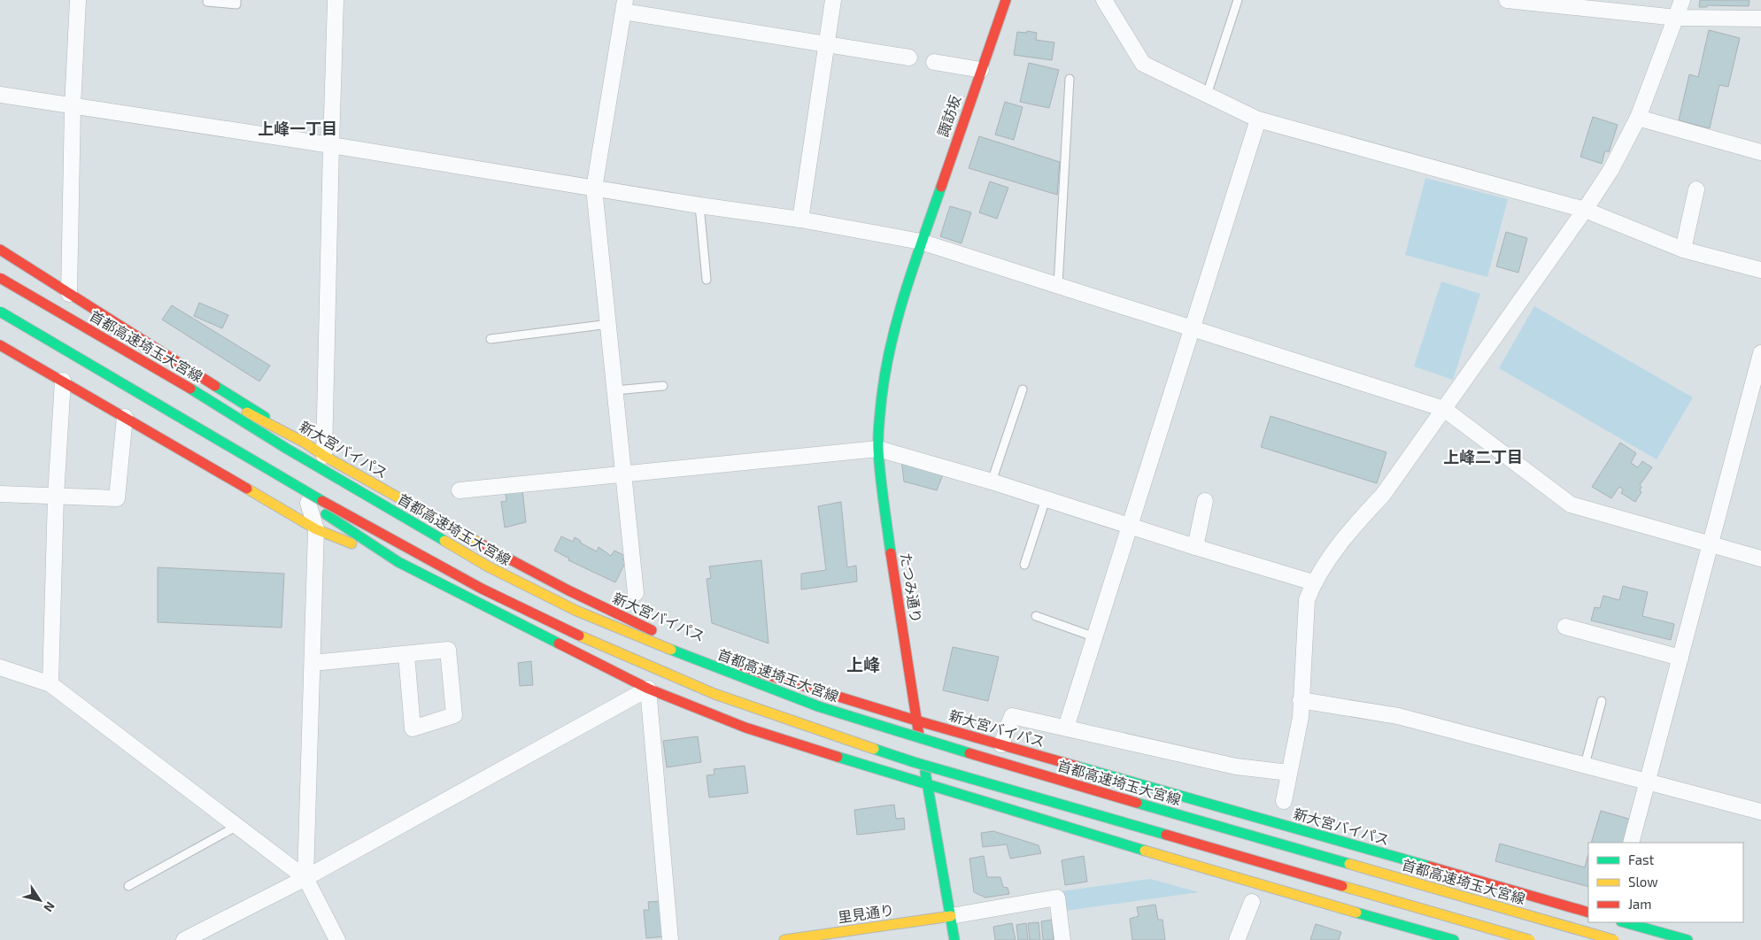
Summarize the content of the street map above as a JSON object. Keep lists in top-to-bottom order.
{
  "streets": {
    "main road": [
      "諏訪坂",
      "首都高速埼玉大宮線",
      "新大宮バイパス",
      "たつみ通り",
      "里見通り"
    ]
  },
  "crossings": [
    ["諏訪坂", "たつみ通り"],
    ["新大宮バイパス", "たつみ通り"],
    ["たつみ通り", "里見通り"]
  ],
  "districts": ["上峰一丁目", "上峰二丁目", "上峰"],
  "legend": ["Fast", "Slow", "Jam"],
  "north": "bottom right"
}
